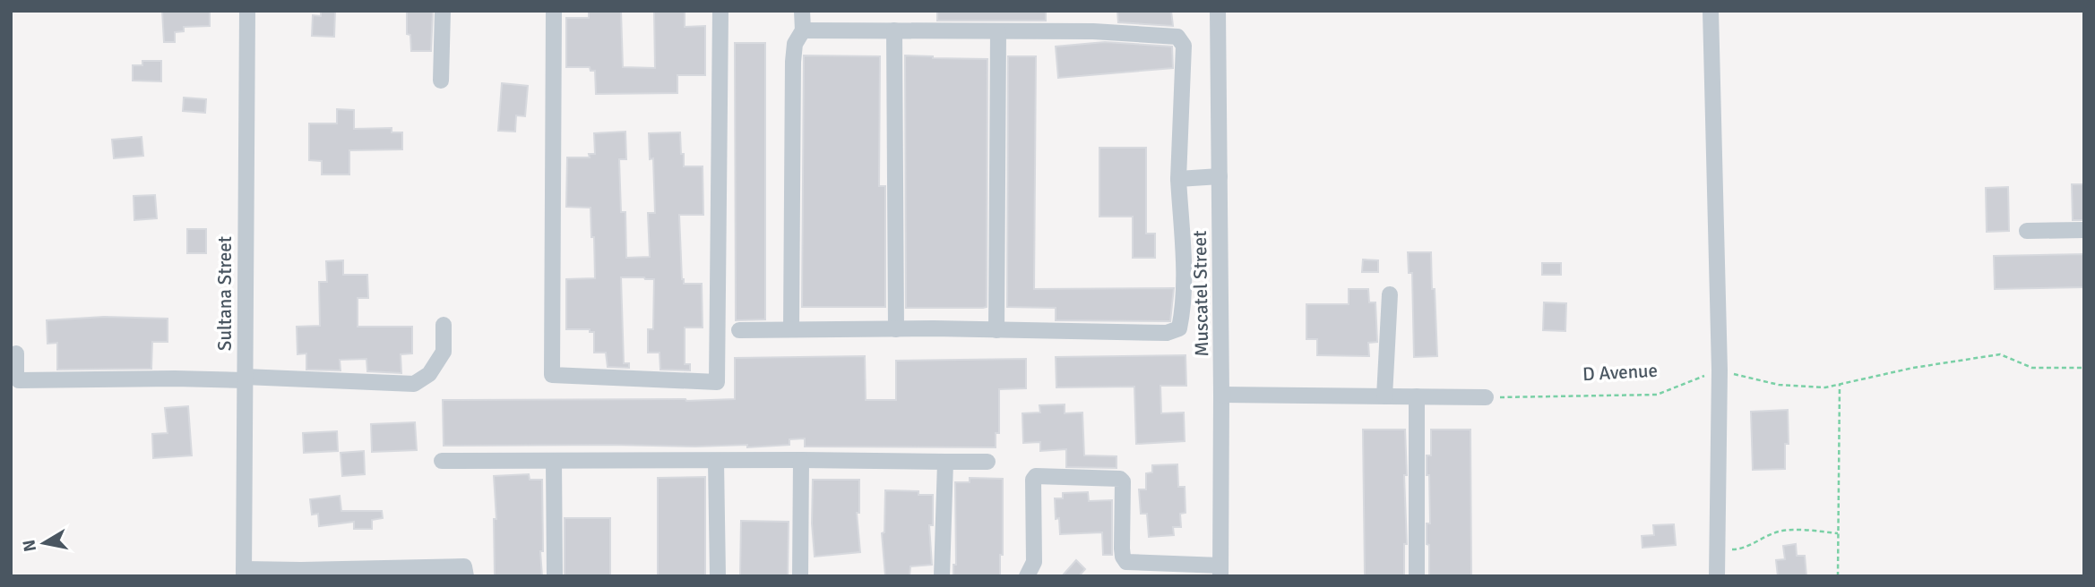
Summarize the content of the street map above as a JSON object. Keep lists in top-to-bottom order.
{
  "streets": {
    "street": ["Sultana Street", "Muscatel Street"],
    "path": ["D Avenue"]
  },
  "north": "left"
}
